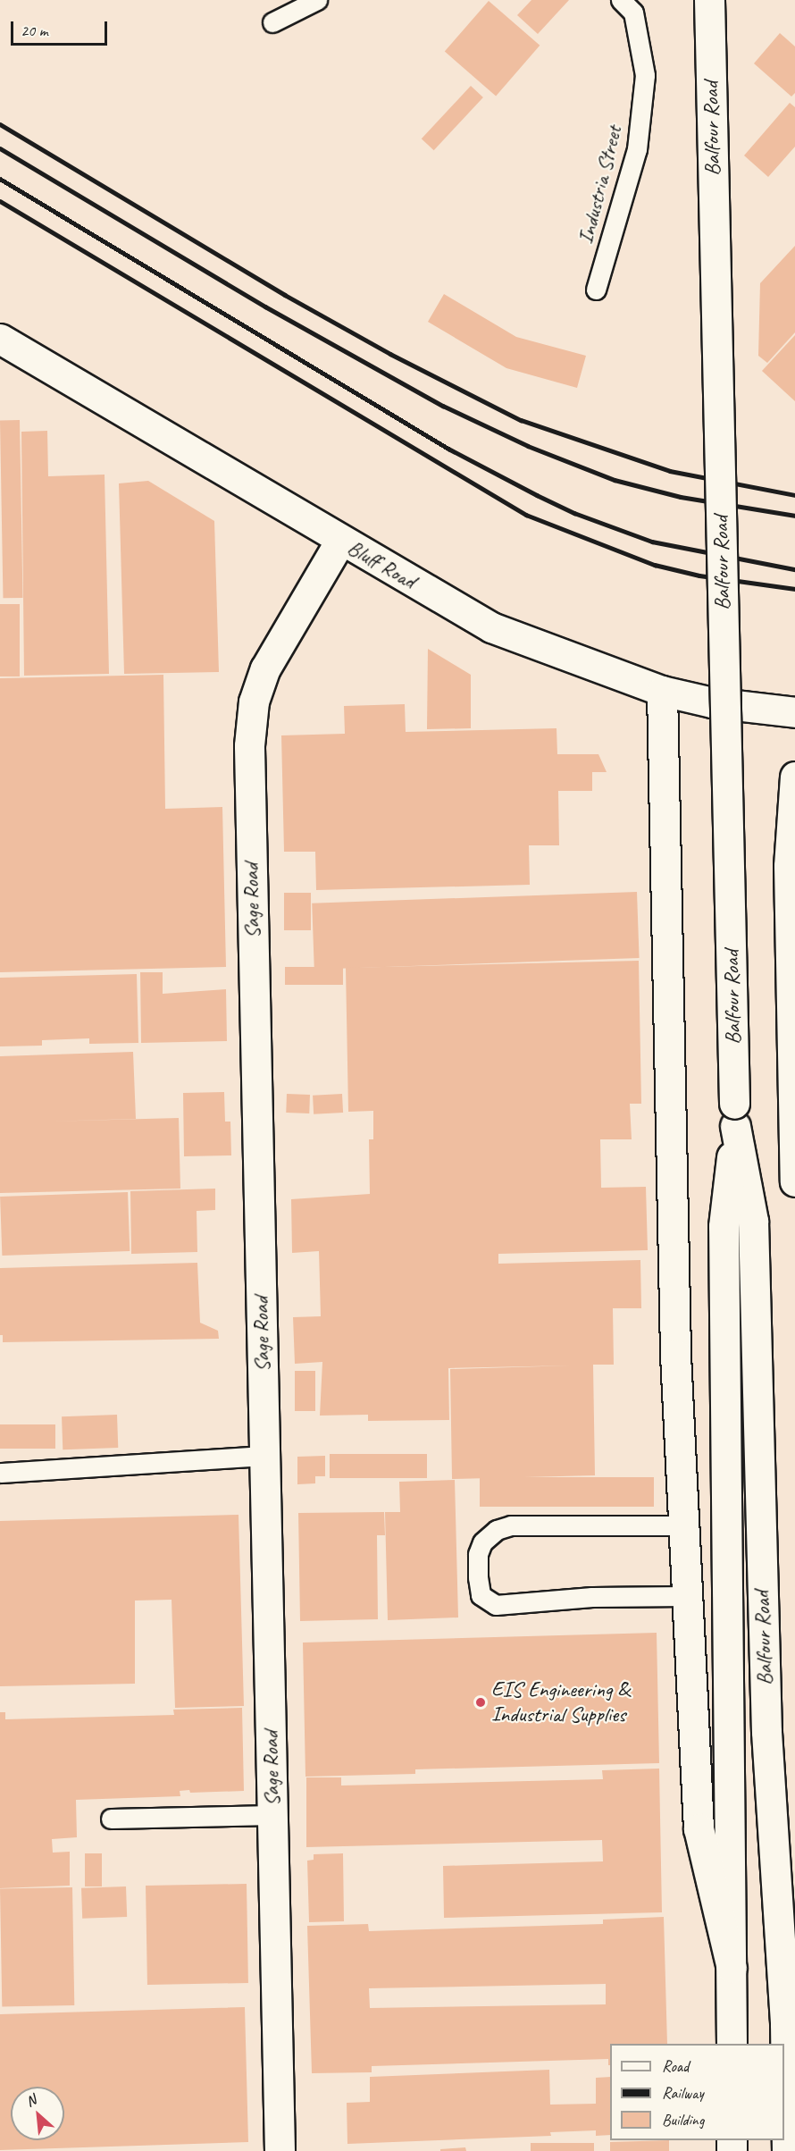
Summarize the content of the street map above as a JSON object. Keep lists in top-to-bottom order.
{
  "streets": {
    "street": ["Balfour Road", "Bluff Road", "Sage Road"],
    "lane": ["Industria Street"]
  },
  "crossings": [
    ["Bluff Road", "Sage Road"]
  ],
  "places": ["EIS Engineering & Industrial Supplies"],
  "legend": ["Road", "Railway", "Building"],
  "scale_bar": "20 m",
  "north": "top left"
}
